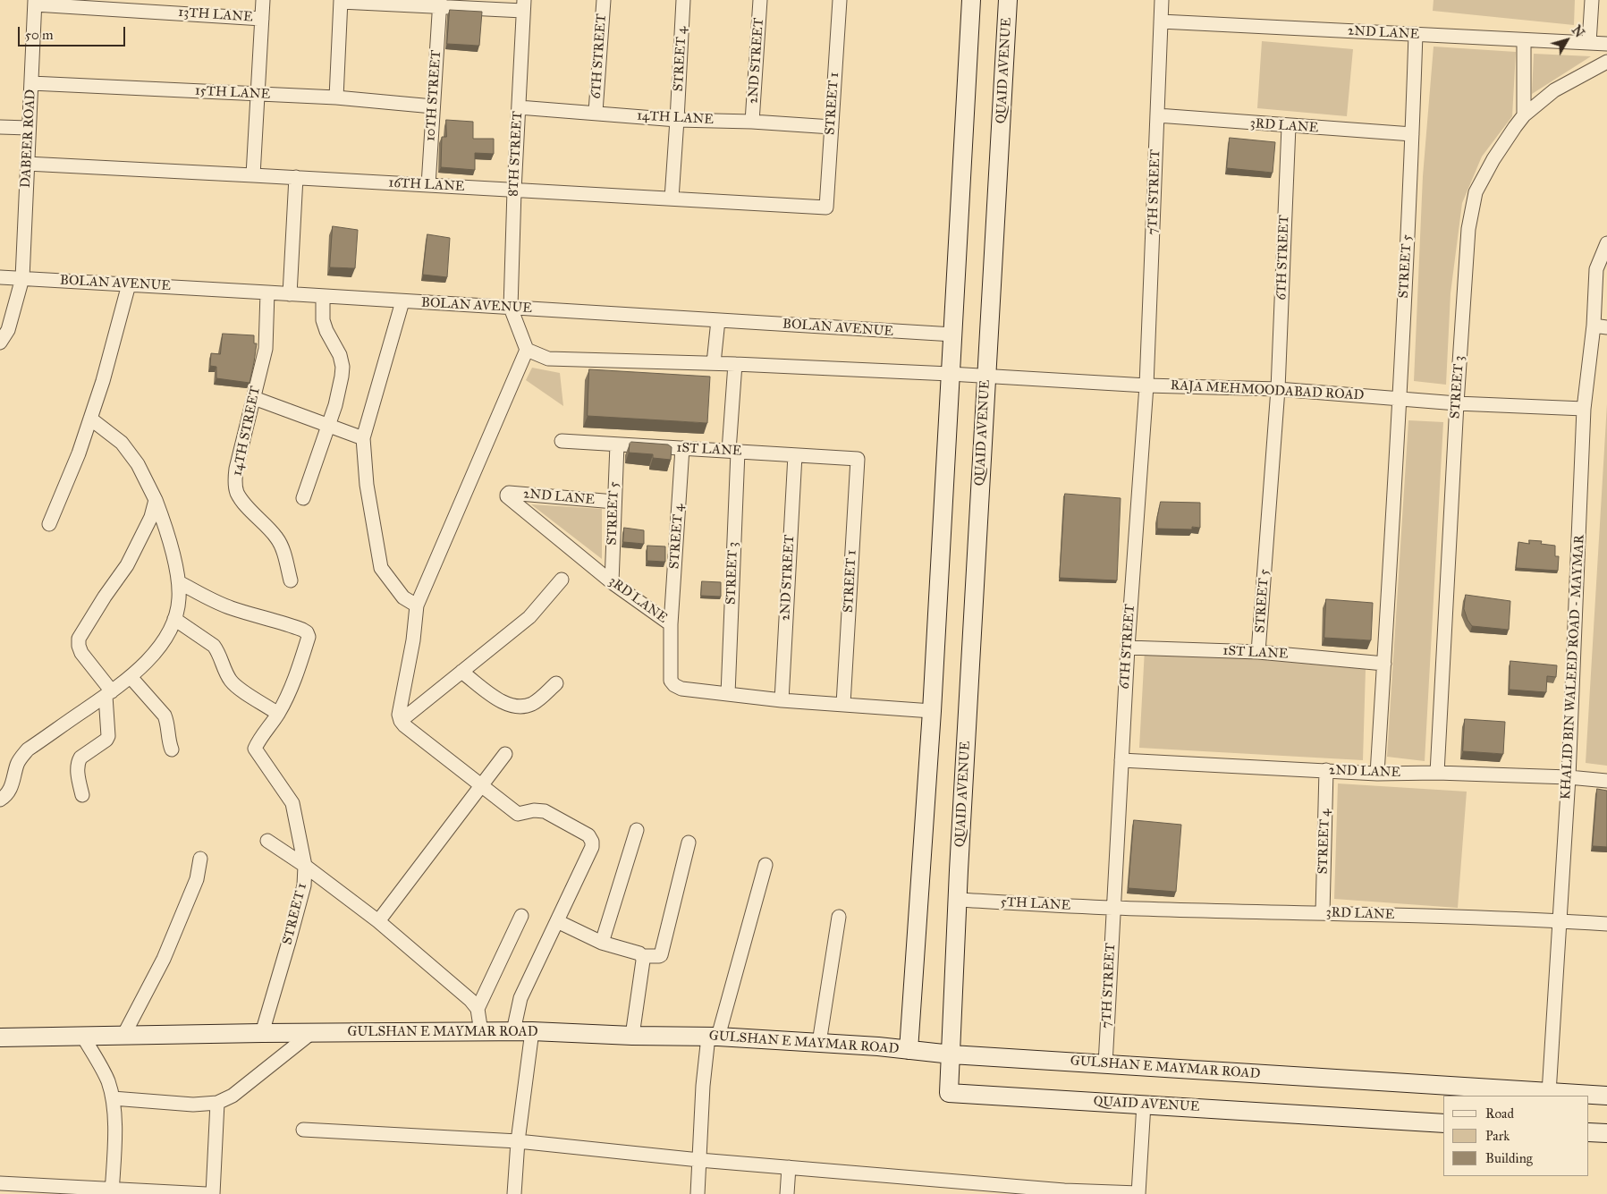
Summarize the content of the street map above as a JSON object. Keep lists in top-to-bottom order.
{
  "streets": {
    "main road": ["QUAID AVENUE", "GULSHAN E MAYMAR ROAD"],
    "street": [
      "13TH LANE",
      "2ND LANE",
      "6TH STREET",
      "STREET 4",
      "2ND STREET",
      "15TH LANE",
      "10TH STREET",
      "STREET 1",
      "14TH LANE",
      "3RD LANE",
      "DABEER ROAD",
      "8TH STREET",
      "16TH LANE",
      "7TH STREET",
      "STREET 5",
      "BOLAN AVENUE",
      "STREET 3",
      "RAJA MEHMOODABAD ROAD",
      "14TH STREET",
      "1ST LANE",
      "KHALID BIN WALEED ROAD - MAYMAR",
      "5TH LANE"
    ]
  },
  "crossings": [
    ["13TH LANE", "DABEER ROAD"],
    ["2ND LANE", "6TH STREET"],
    ["2ND LANE", "STREET 4"],
    ["2ND LANE", "3RD LANE"],
    ["2ND LANE", "7TH STREET"],
    ["2ND LANE", "STREET 5"],
    ["2ND LANE", "STREET 3"],
    ["2ND LANE", "KHALID BIN WALEED ROAD - MAYMAR"],
    ["6TH STREET", "14TH LANE"],
    ["6TH STREET", "3RD LANE"],
    ["6TH STREET", "7TH STREET"],
    ["6TH STREET", "STREET 5"],
    ["6TH STREET", "RAJA MEHMOODABAD ROAD"],
    ["6TH STREET", "1ST LANE"],
    ["6TH STREET", "5TH LANE"],
    ["STREET 4", "14TH LANE"],
    ["STREET 4", "3RD LANE"],
    ["STREET 4", "16TH LANE"],
    ["STREET 4", "1ST LANE"],
    ["2ND STREET", "14TH LANE"],
    ["2ND STREET", "3RD LANE"],
    ["2ND STREET", "1ST LANE"],
    ["QUAID AVENUE", "RAJA MEHMOODABAD ROAD"],
    ["QUAID AVENUE", "5TH LANE"],
    ["QUAID AVENUE", "GULSHAN E MAYMAR ROAD"],
    ["15TH LANE", "10TH STREET"],
    ["15TH LANE", "DABEER ROAD"],
    ["10TH STREET", "16TH LANE"],
    ["STREET 1", "14TH LANE"],
    ["STREET 1", "3RD LANE"],
    ["STREET 1", "16TH LANE"],
    ["STREET 1", "1ST LANE"],
    ["STREET 1", "GULSHAN E MAYMAR ROAD"],
    ["14TH LANE", "8TH STREET"],
    ["3RD LANE", "7TH STREET"],
    ["3RD LANE", "STREET 5"],
    ["3RD LANE", "STREET 3"],
    ["3RD LANE", "KHALID BIN WALEED ROAD - MAYMAR"],
    ["3RD LANE", "5TH LANE"],
    ["DABEER ROAD", "16TH LANE"],
    ["DABEER ROAD", "BOLAN AVENUE"],
    ["8TH STREET", "16TH LANE"],
    ["8TH STREET", "BOLAN AVENUE"],
    ["7TH STREET", "RAJA MEHMOODABAD ROAD"],
    ["7TH STREET", "5TH LANE"],
    ["7TH STREET", "GULSHAN E MAYMAR ROAD"],
    ["STREET 5", "RAJA MEHMOODABAD ROAD"],
    ["STREET 5", "1ST LANE"],
    ["BOLAN AVENUE", "14TH STREET"],
    ["STREET 3", "RAJA MEHMOODABAD ROAD"],
    ["STREET 3", "1ST LANE"],
    ["RAJA MEHMOODABAD ROAD", "KHALID BIN WALEED ROAD - MAYMAR"],
    ["KHALID BIN WALEED ROAD - MAYMAR", "GULSHAN E MAYMAR ROAD"]
  ],
  "legend": ["Road", "Park", "Building"],
  "scale_bar": "50 m",
  "north": "top right"
}
